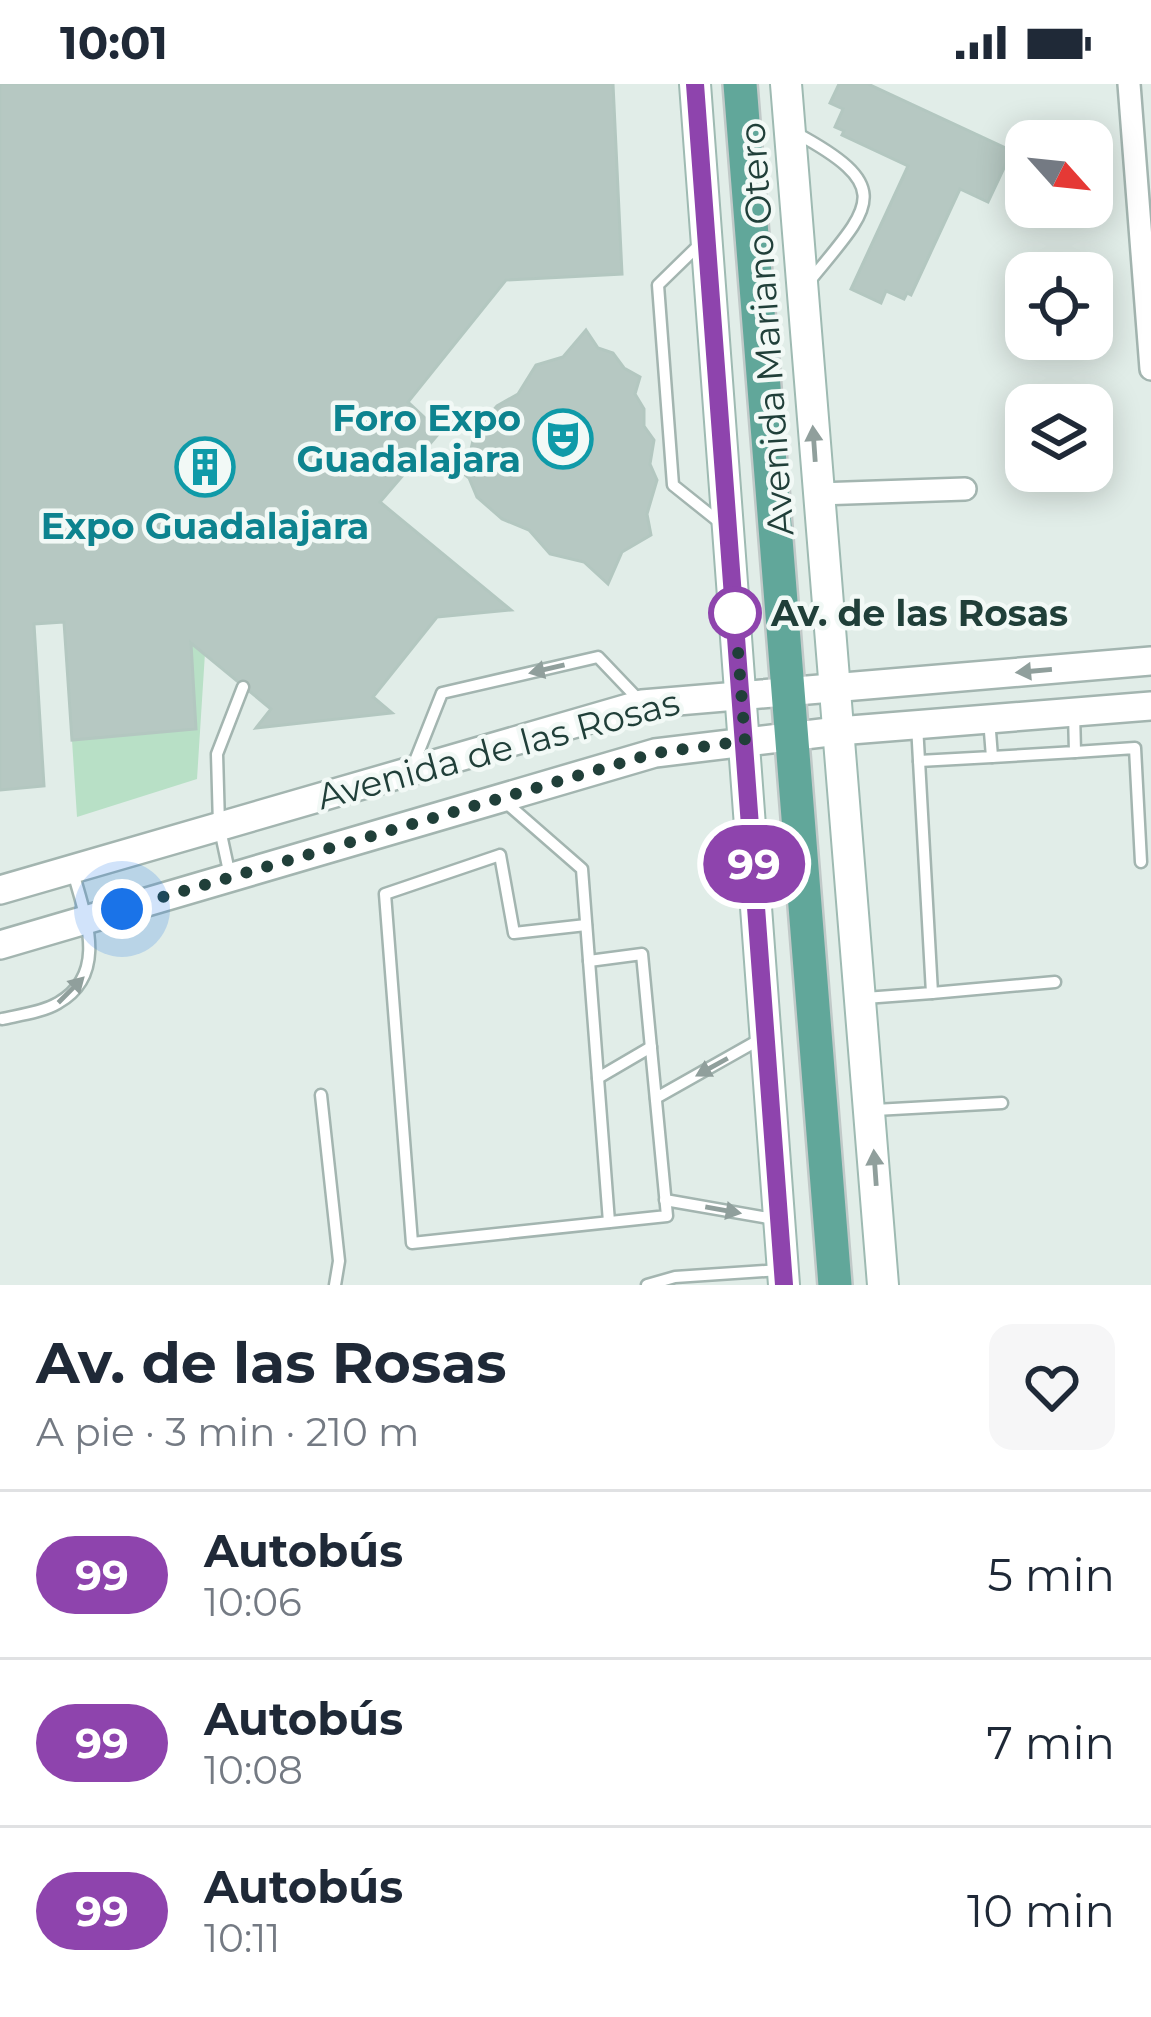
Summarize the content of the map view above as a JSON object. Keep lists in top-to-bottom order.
{
  "streets": {
    "main road": ["Avenida Mariano Otero"],
    "street": ["Avenida de las Rosas"]
  },
  "crossings": [
    ["Avenida Mariano Otero", "Avenida de las Rosas"]
  ],
  "places": {
    "theatre": ["Foro Expo Guadalajara"],
    "building": ["Expo Guadalajara"],
    "other": ["Av. de las Rosas"]
  },
  "lines": ["bus line 99"],
  "north": "bottom right",
  "page": {
    "status": "10:01",
    "on_map": "99",
    "heading": ["Av. de las Rosas", "A pie · 3 min · 210 m"],
    "list": [
      {
        "mark": "99",
        "name": "Autobús",
        "note": "10:06",
        "value": "5 min"
      },
      {
        "mark": "99",
        "name": "Autobús",
        "note": "10:08",
        "value": "7 min"
      },
      {
        "mark": "99",
        "name": "Autobús",
        "note": "10:11",
        "value": "10 min"
      }
    ]
  }
}
